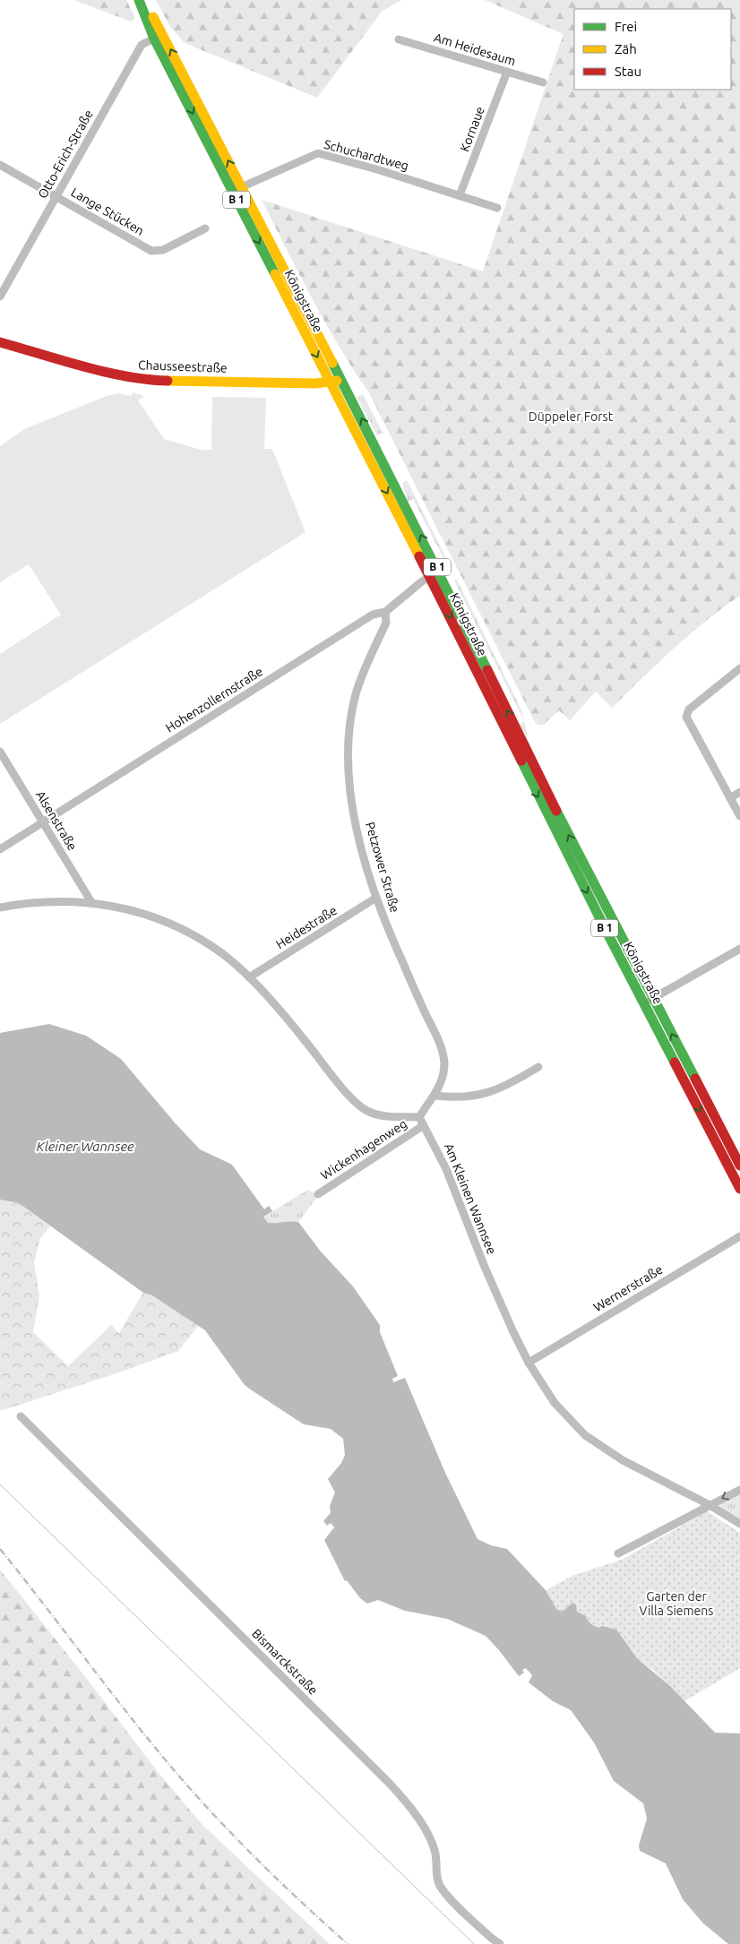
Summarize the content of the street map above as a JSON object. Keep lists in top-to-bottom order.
{
  "streets": {
    "main road": ["B 1", "Königstraße", "Chausseestraße"],
    "street": [
      "Am Heidesaum",
      "Kornaue",
      "Otto-Erich-Straße",
      "Schuchardtweg",
      "Lange Stücken",
      "Hohenzollernstraße",
      "Alsenstraße",
      "Petzower Straße",
      "Heidestraße",
      "Wickenhagenweg",
      "Am Kleinen Wannsee",
      "Wernerstraße",
      "Bismarckstraße"
    ]
  },
  "crossings": [
    ["Am Heidesaum", "Kornaue"],
    ["Kornaue", "Schuchardtweg"],
    ["Otto-Erich-Straße", "Lange Stücken"],
    ["Otto-Erich-Straße", "Königstraße"],
    ["Schuchardtweg", "Königstraße"],
    ["Königstraße", "Chausseestraße"],
    ["Königstraße", "Hohenzollernstraße"],
    ["Hohenzollernstraße", "Alsenstraße"],
    ["Hohenzollernstraße", "Petzower Straße"],
    ["Petzower Straße", "Heidestraße"],
    ["Petzower Straße", "Am Kleinen Wannsee"],
    ["Wickenhagenweg", "Am Kleinen Wannsee"],
    ["Am Kleinen Wannsee", "Wernerstraße"]
  ],
  "water": ["Kleiner Wannsee"],
  "parks": ["Düppeler Forst", "Garten der Villa Siemens"],
  "legend": ["Frei", "Zäh", "Stau"]
}
